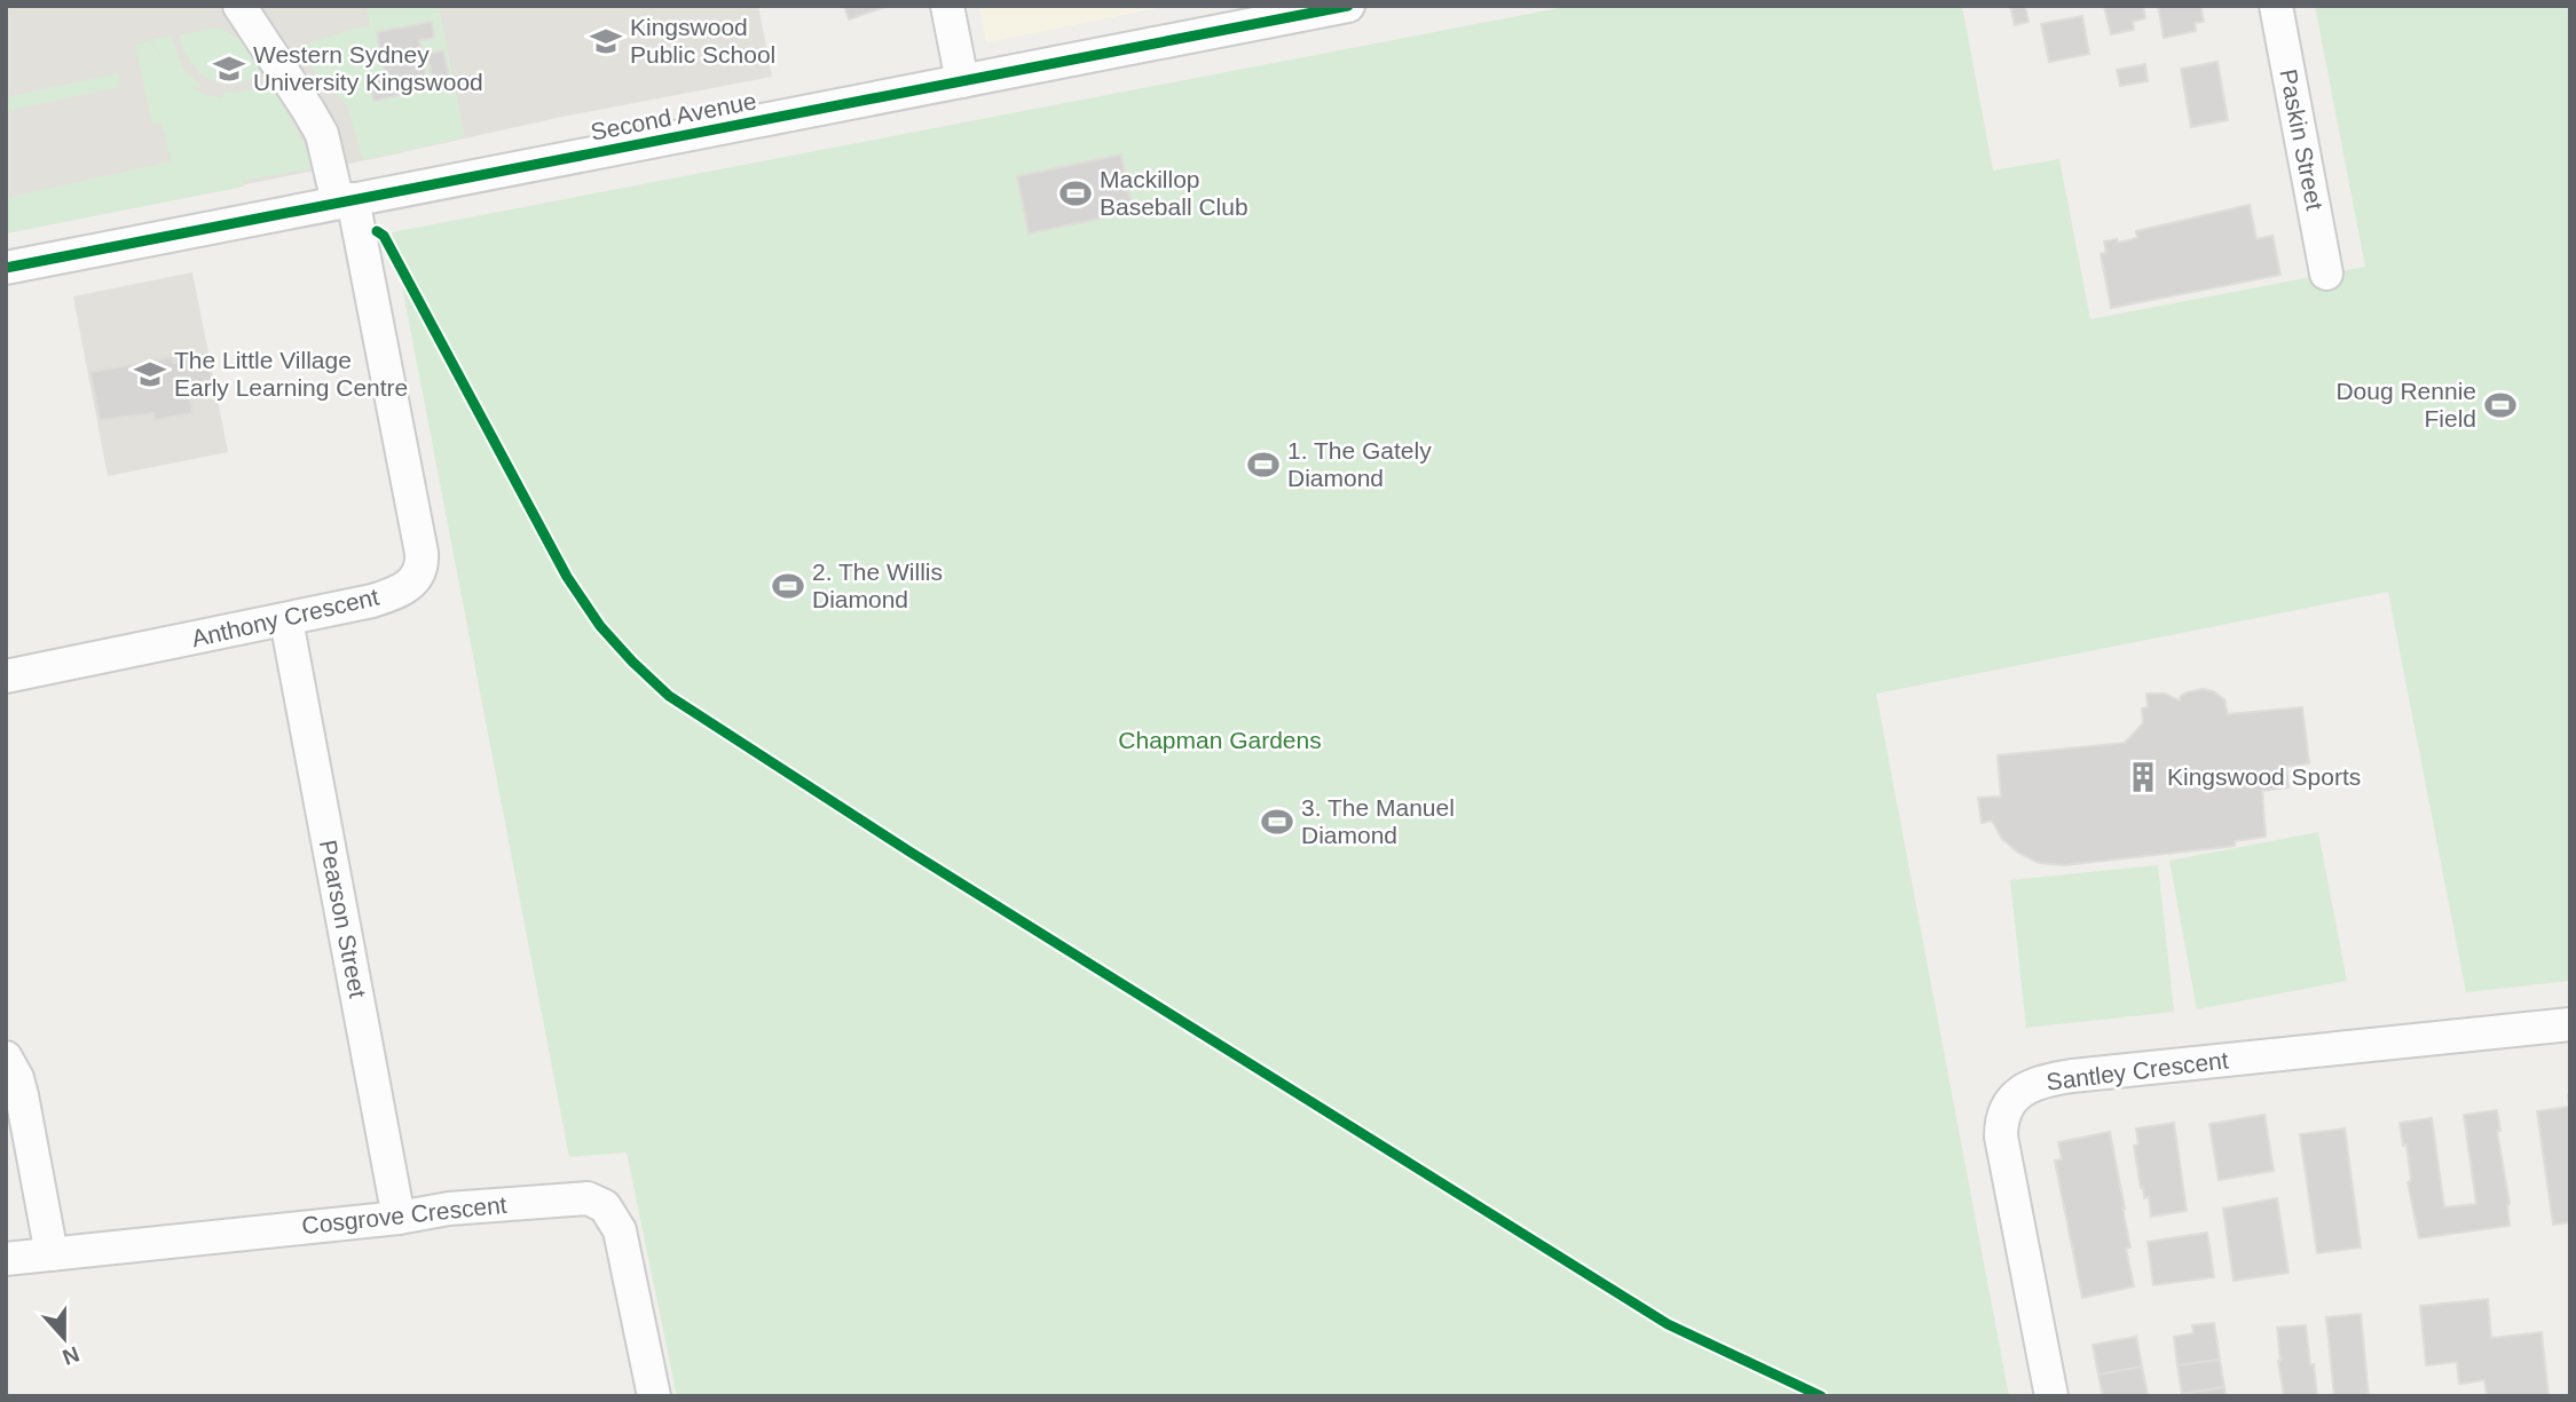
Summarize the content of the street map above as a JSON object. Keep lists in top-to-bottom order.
{
  "streets": {
    "street": [
      "Second Avenue",
      "Paskin Street",
      "Anthony Crescent",
      "Pearson Street",
      "Santley Crescent",
      "Cosgrove Crescent"
    ]
  },
  "crossings": [
    ["Second Avenue", "Anthony Crescent"],
    ["Anthony Crescent", "Pearson Street"],
    ["Pearson Street", "Cosgrove Crescent"]
  ],
  "parks": ["Chapman Gardens"],
  "places": {
    "school or university": ["Kingswood Public School", "Western Sydney University Kingswood", "The Little Village Early Learning Centre"],
    "sports": [
      "Mackillop Baseball Club",
      "Doug Rennie Field",
      "1. The Gately Diamond",
      "2. The Willis Diamond",
      "3. The Manuel Diamond"
    ],
    "building": ["Kingswood Sports"]
  },
  "north": "bottom"
}
